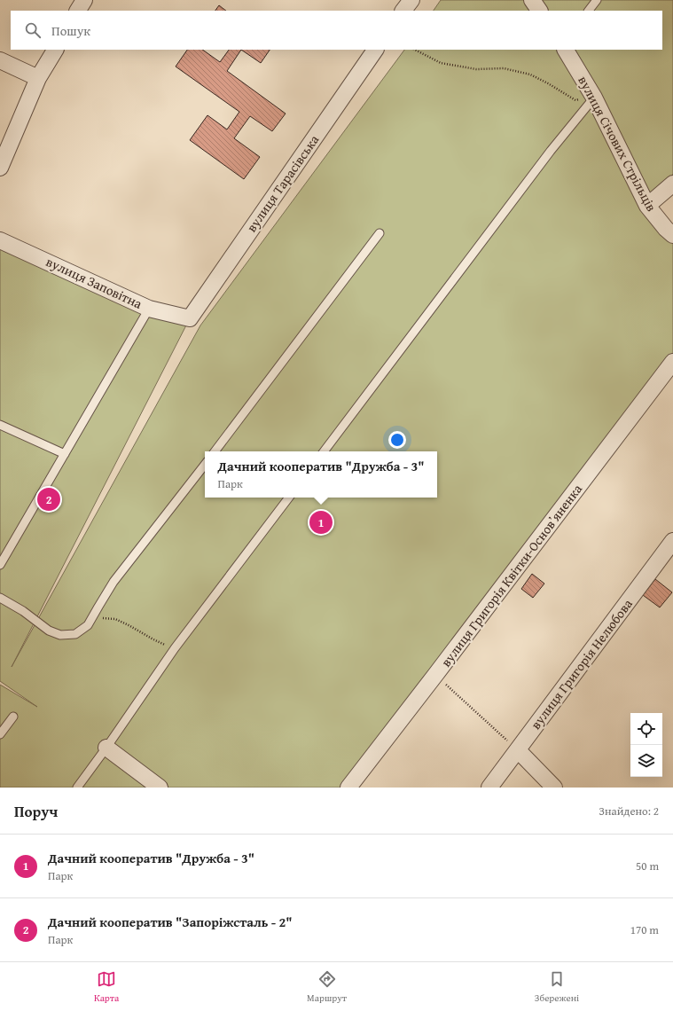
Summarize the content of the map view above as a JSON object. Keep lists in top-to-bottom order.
{
  "streets": {
    "street": [
      "вулиця Січових Стрільців",
      "вулиця Тарасівська",
      "вулиця Заповітна",
      "вулиця Григорія Квітки-Основʼяненка",
      "вулиця Григорія Нелюбова"
    ]
  },
  "crossings": [
    ["вулиця Тарасівська", "вулиця Заповітна"]
  ],
  "page": {
    "search": "Пошук",
    "popup": ["Дачний кооператив \"Дружба - 3\"", "Парк"],
    "pins": ["2", "1"],
    "heading": ["Поруч", "Знайдено: 2"],
    "list": [
      {
        "mark": "1",
        "name": "Дачний кооператив \"Дружба - 3\"",
        "note": "Парк",
        "value": "50 m"
      },
      {
        "mark": "2",
        "name": "Дачний кооператив \"Запоріжсталь - 2\"",
        "note": "Парк",
        "value": "170 m"
      }
    ],
    "nav": ["Карта", "Маршрут", "Збережені"]
  }
}
